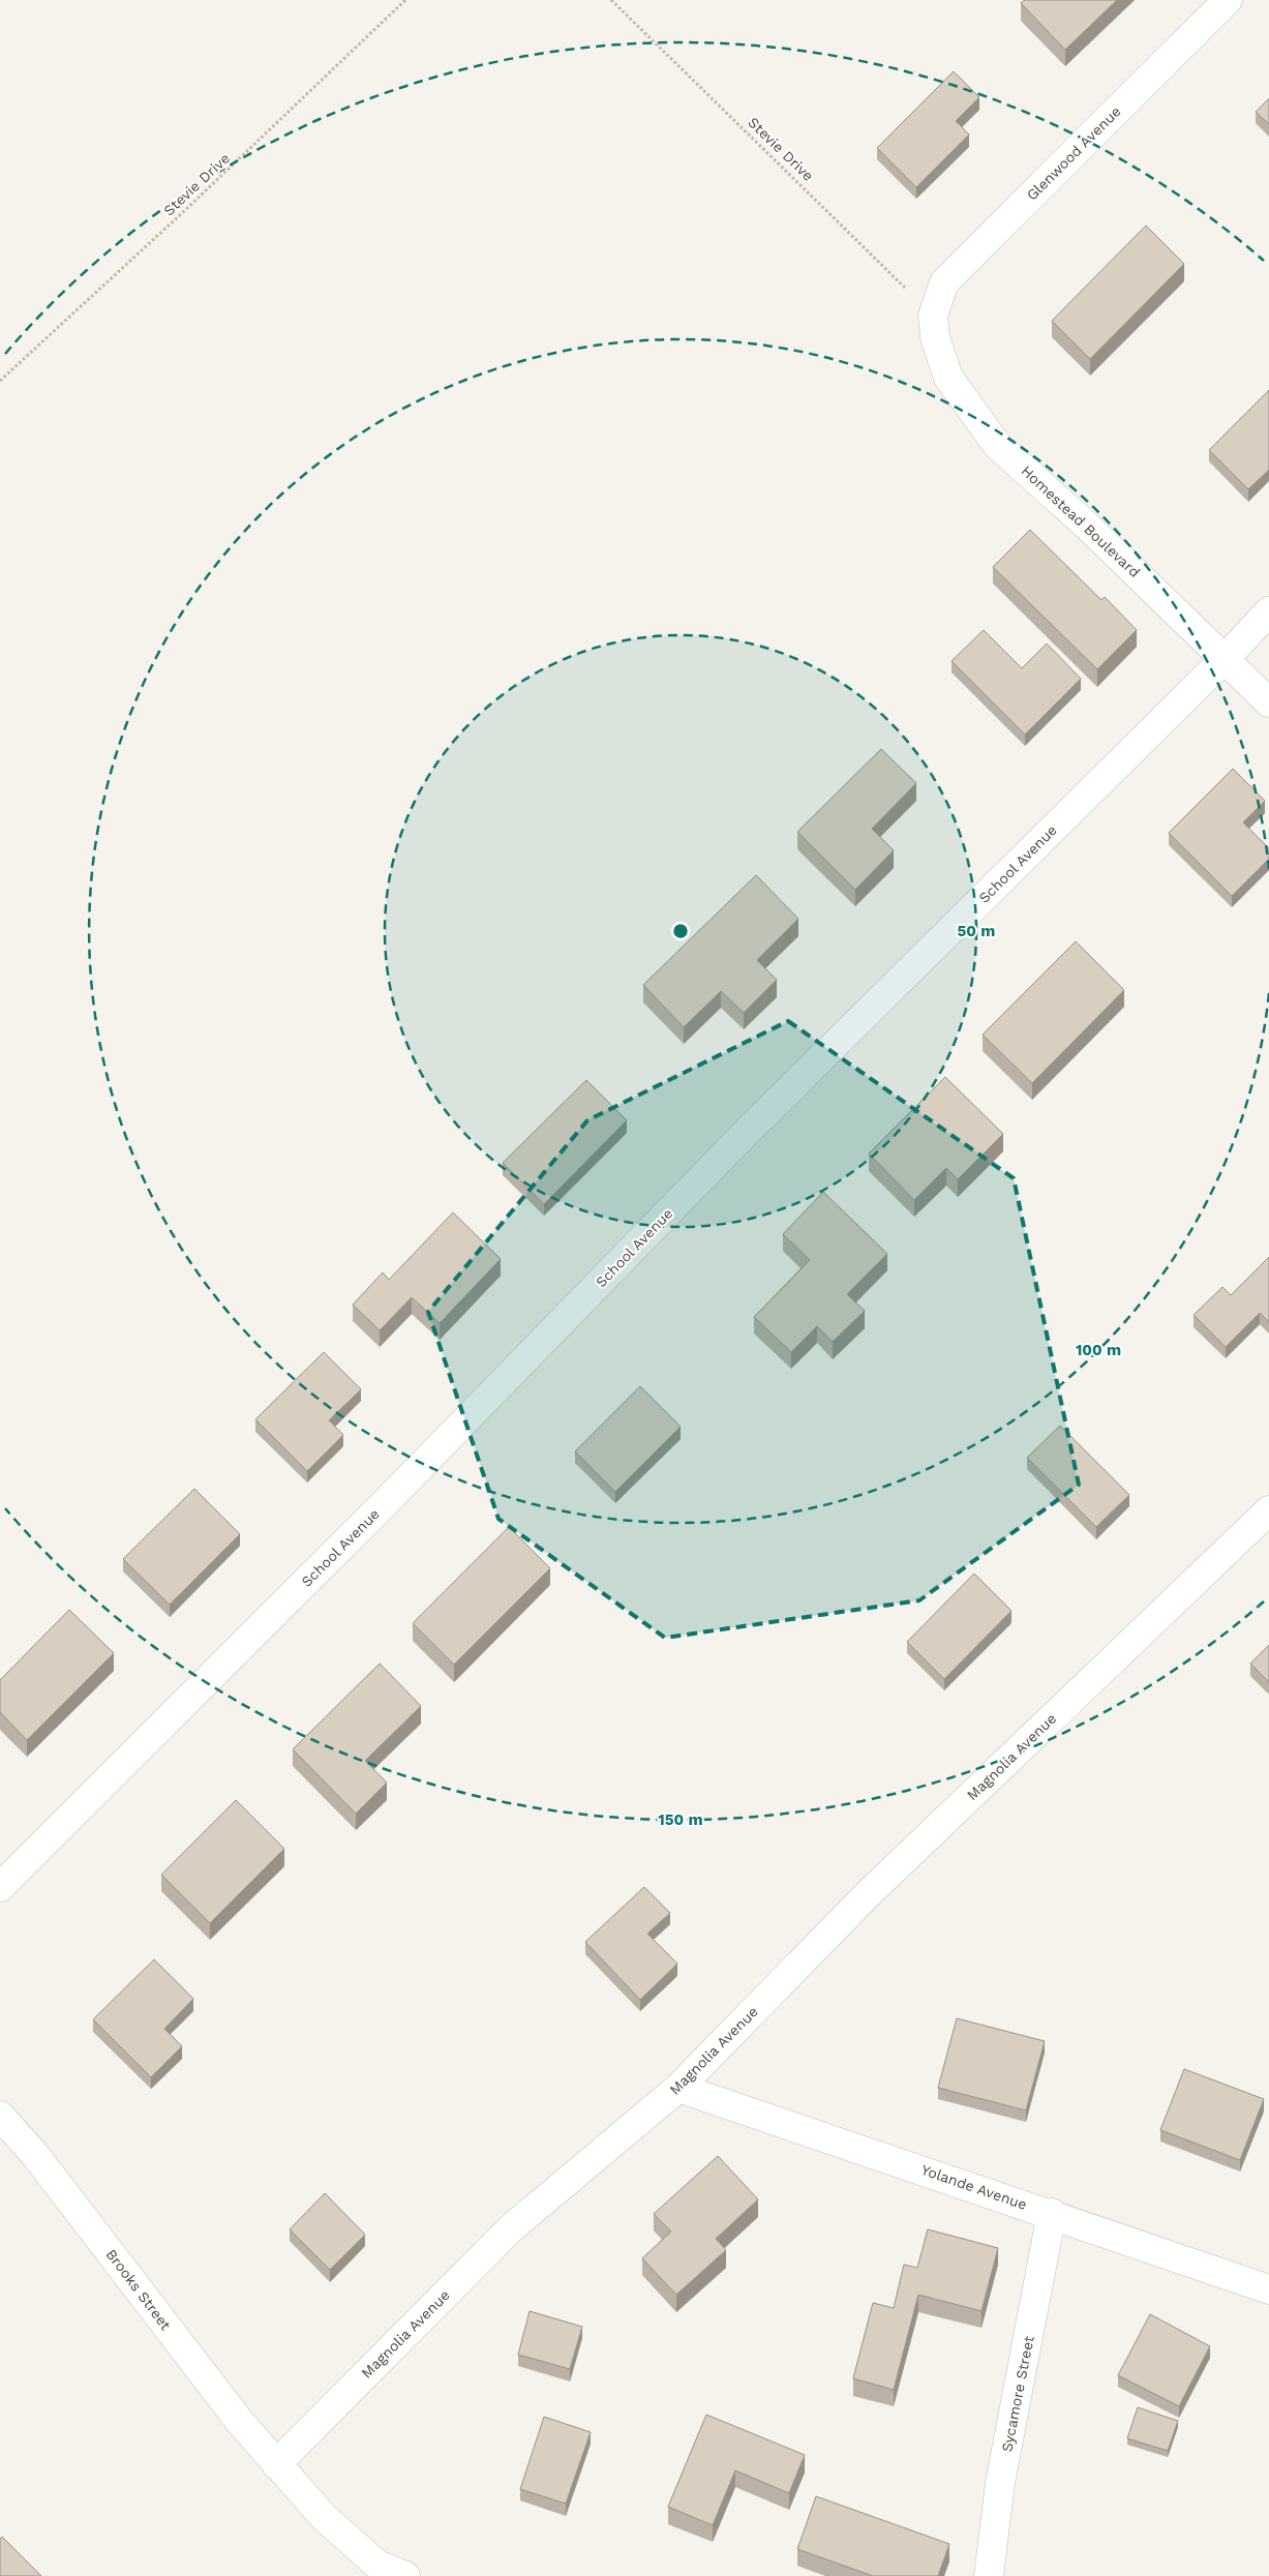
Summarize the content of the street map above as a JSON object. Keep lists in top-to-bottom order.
{
  "streets": {
    "street": [
      "Glenwood Avenue",
      "Homestead Boulevard",
      "School Avenue",
      "Magnolia Avenue",
      "Yolande Avenue",
      "Brooks Street",
      "Sycamore Street"
    ],
    "path": ["Stevie Drive"]
  },
  "crossings": [
    ["Stevie Drive", "Glenwood Avenue"],
    ["Stevie Drive", "Homestead Boulevard"],
    ["Glenwood Avenue", "Homestead Boulevard"],
    ["Homestead Boulevard", "School Avenue"],
    ["Magnolia Avenue", "Yolande Avenue"],
    ["Magnolia Avenue", "Brooks Street"],
    ["Yolande Avenue", "Sycamore Street"]
  ],
  "rings": ["50 m", "100 m", "150 m"]
}
